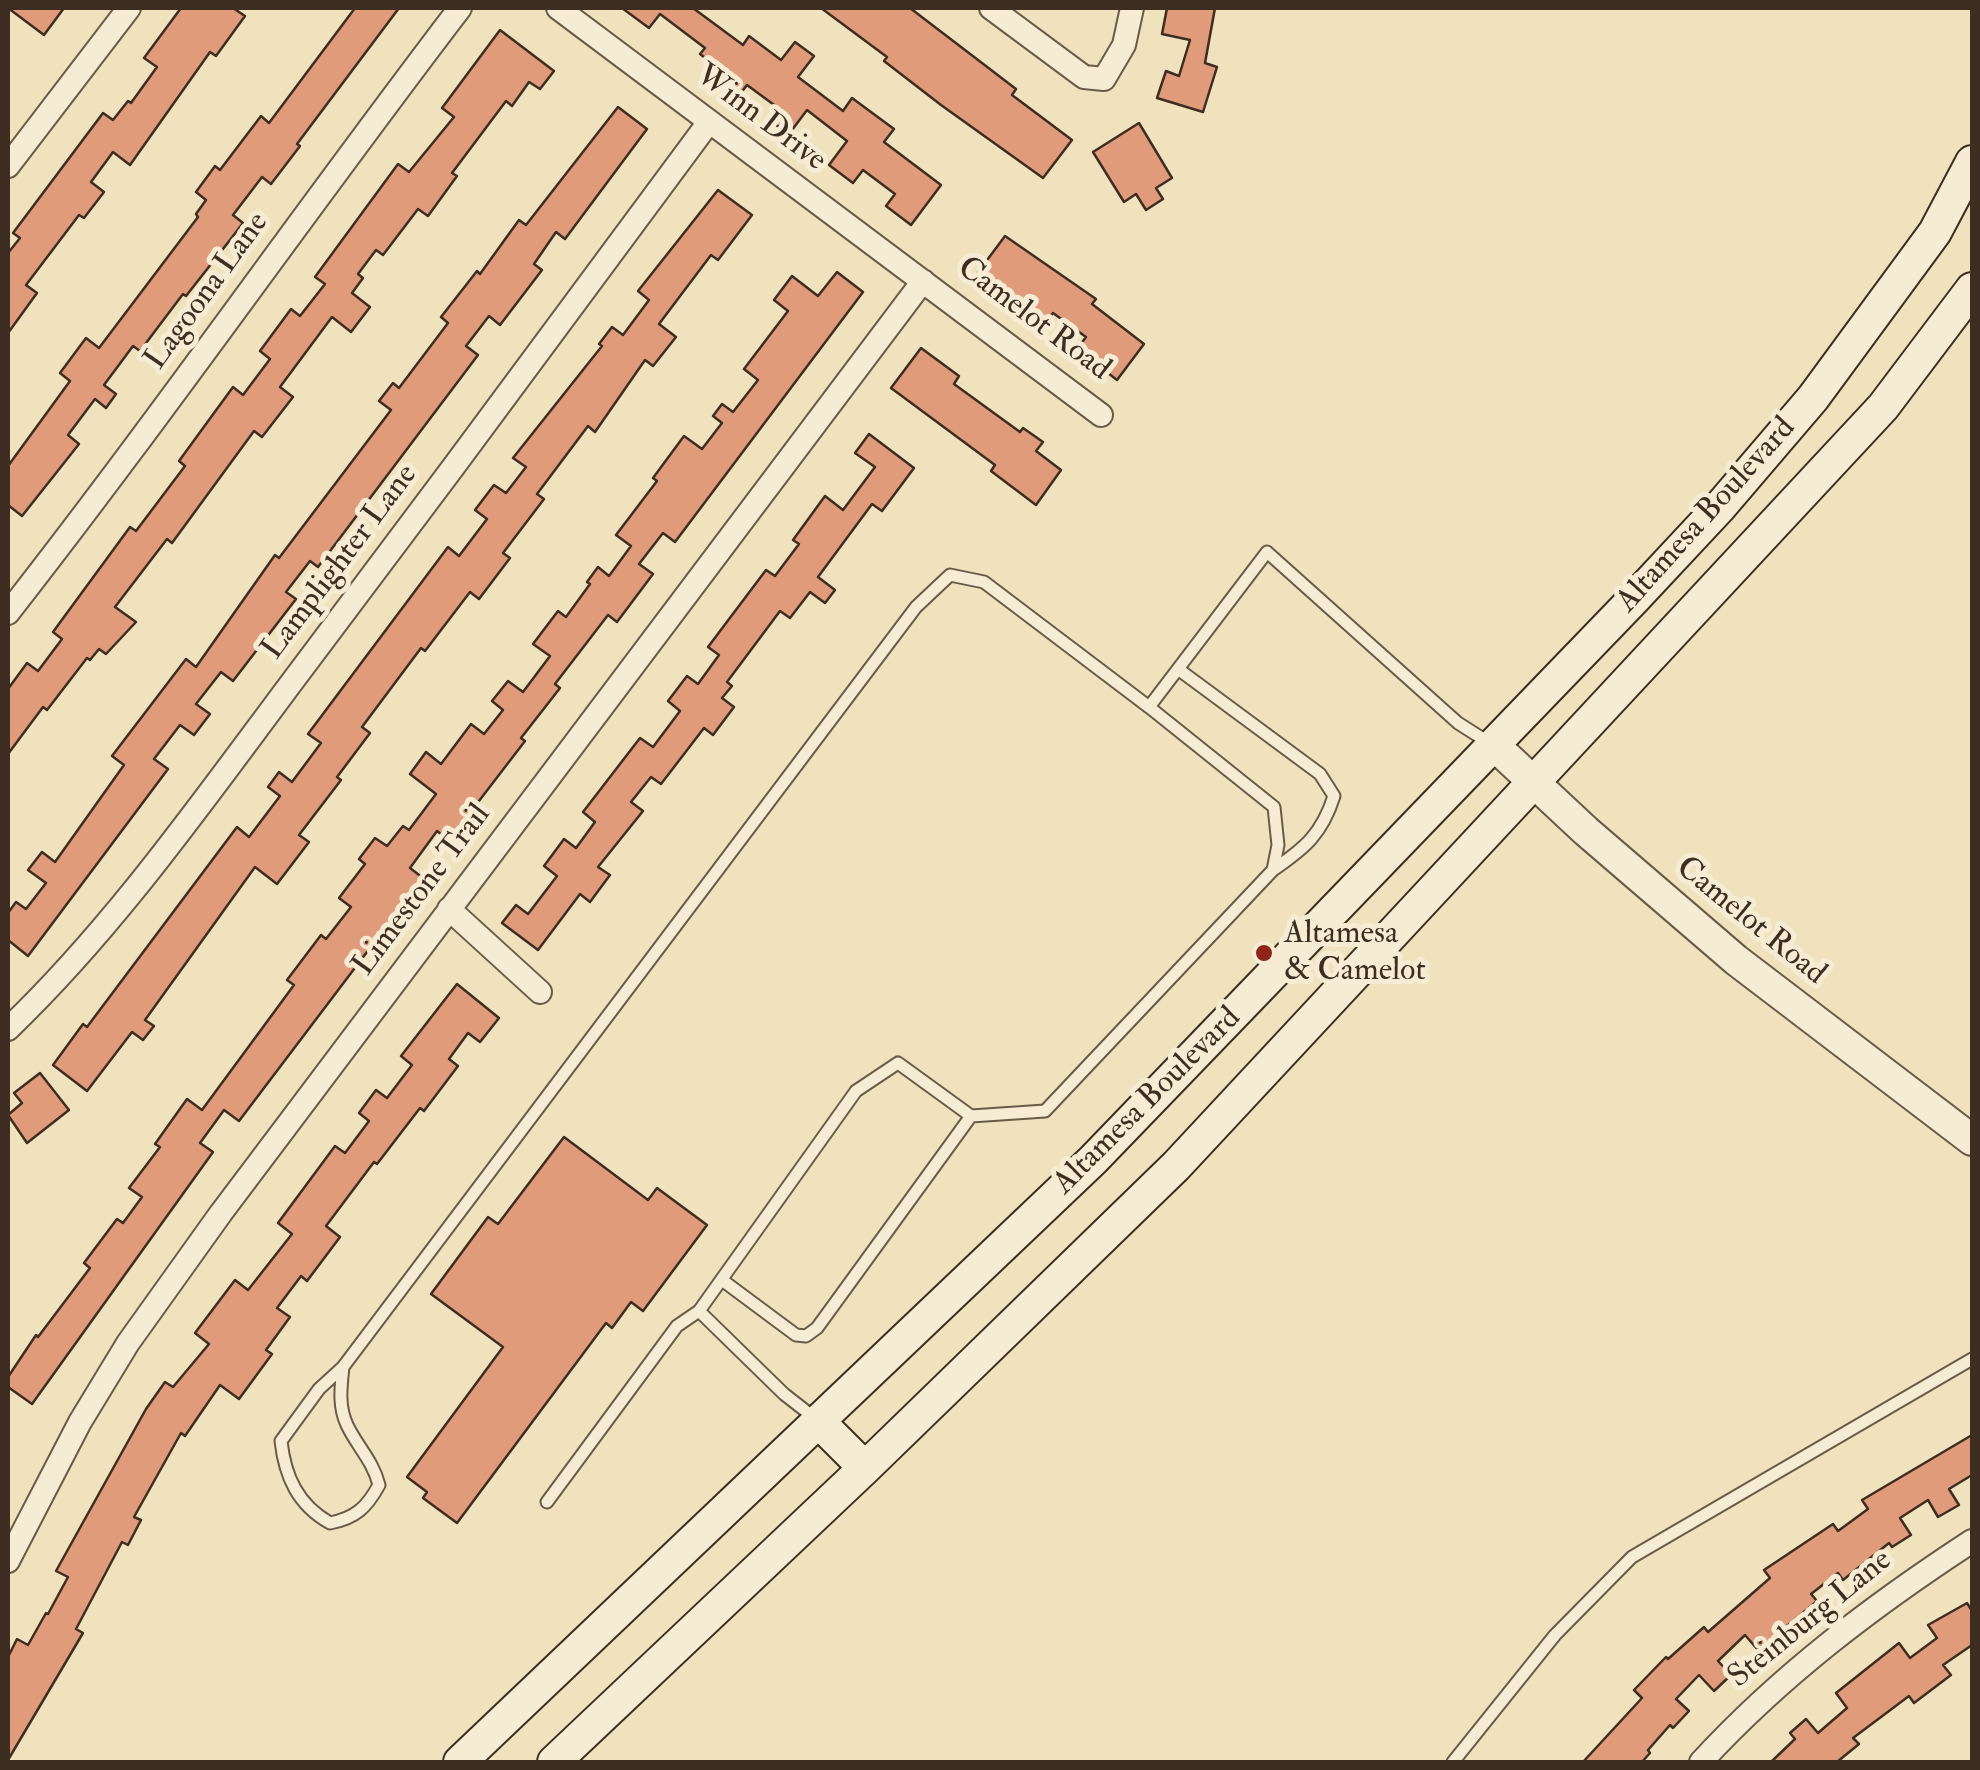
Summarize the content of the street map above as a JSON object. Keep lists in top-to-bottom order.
{
  "streets": {
    "main road": ["Altamesa Boulevard"],
    "street": [
      "Winn Drive",
      "Lagoona Lane",
      "Camelot Road",
      "Lamplighter Lane",
      "Limestone Trail",
      "Steinburg Lane"
    ]
  },
  "crossings": [
    ["Winn Drive", "Camelot Road"],
    ["Winn Drive", "Lamplighter Lane"],
    ["Winn Drive", "Limestone Trail"],
    ["Camelot Road", "Altamesa Boulevard"],
    ["Camelot Road", "Limestone Trail"]
  ],
  "places": ["Altamesa & Camelot"]
}
